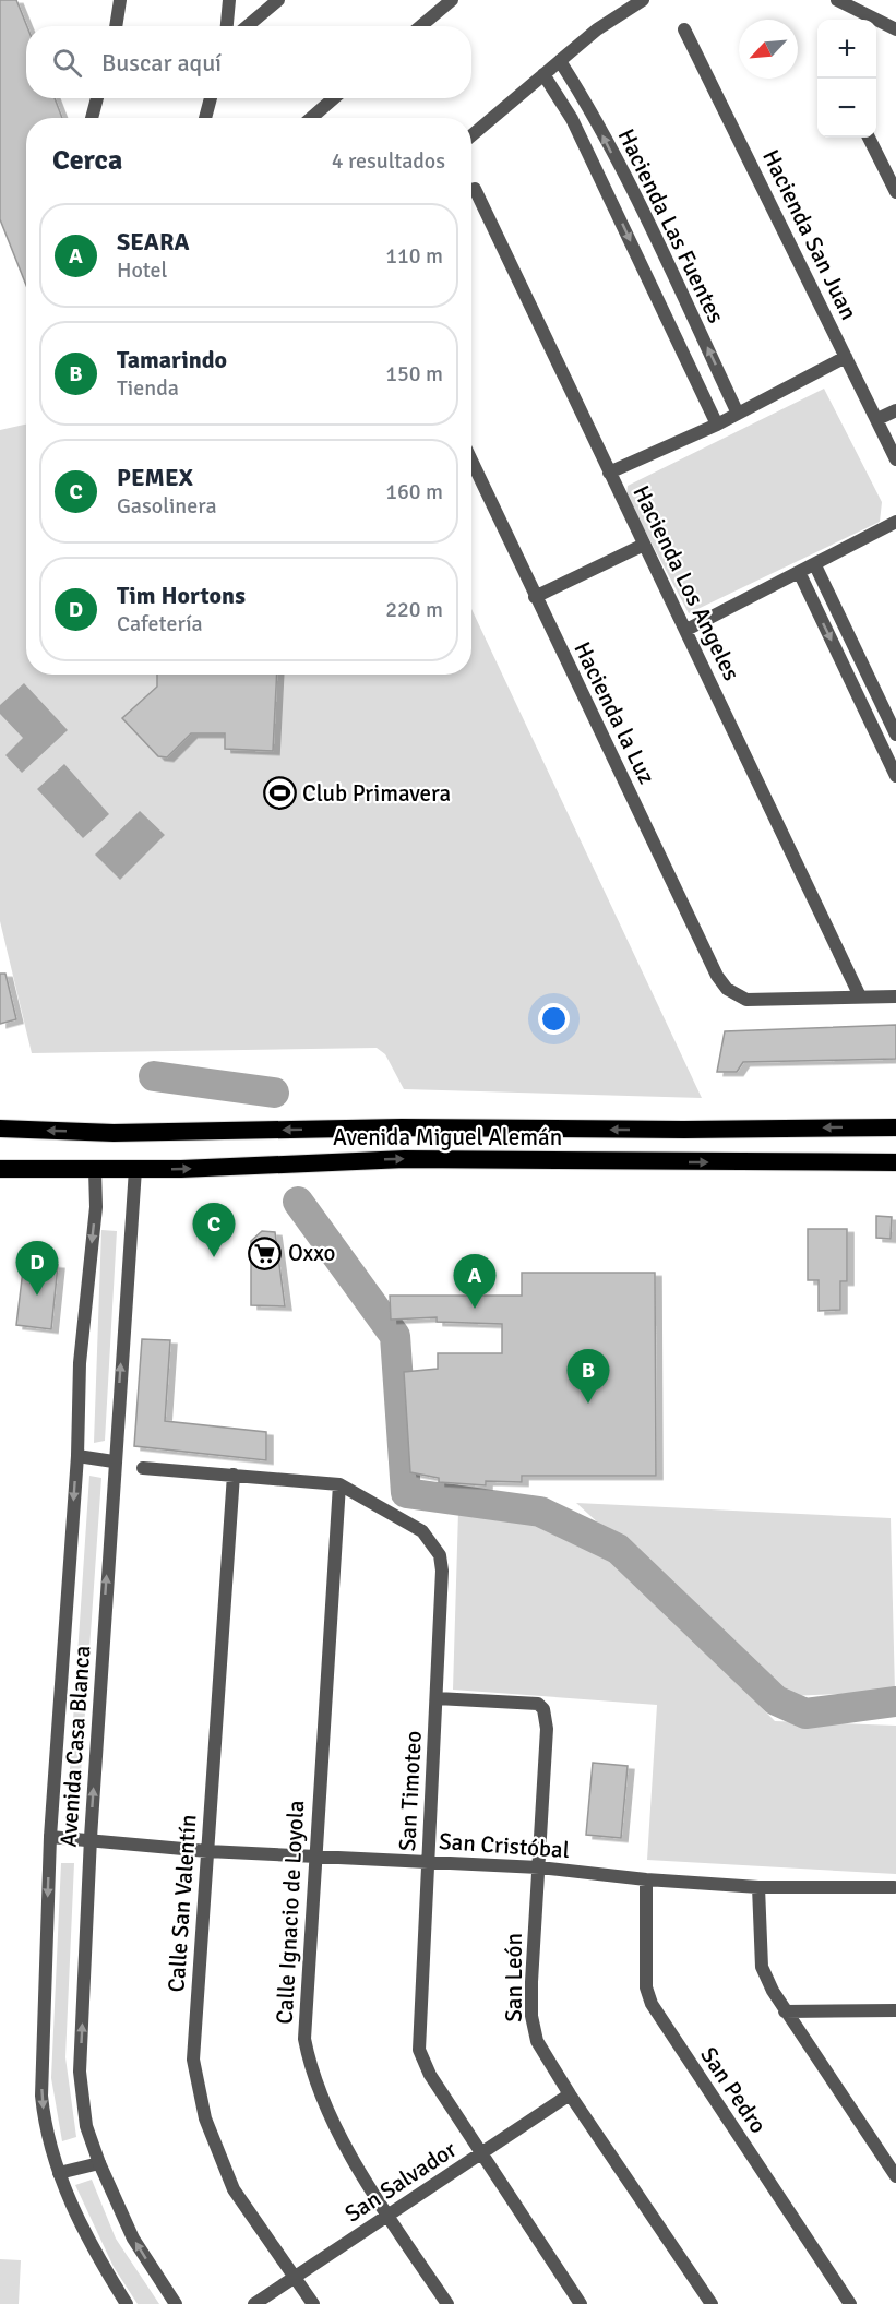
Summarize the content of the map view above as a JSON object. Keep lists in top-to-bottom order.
{
  "streets": {
    "highway": ["Avenida Miguel Alemán"],
    "street": [
      "Hacienda Las Fuentes",
      "Hacienda San Juan",
      "Hacienda Los Angeles",
      "Hacienda la Luz",
      "Avenida Casa Blanca",
      "San Timoteo",
      "San Cristóbal",
      "Calle San Valentín",
      "Calle Ignacio de Loyola",
      "San León",
      "San Pedro",
      "San Salvador"
    ]
  },
  "crossings": [
    ["Hacienda Los Angeles", "Hacienda la Luz"],
    ["Avenida Miguel Alemán", "Avenida Casa Blanca"],
    ["Avenida Casa Blanca", "San Cristóbal"],
    ["San Timoteo", "San Cristóbal"],
    ["San Timoteo", "Calle San Valentín"],
    ["San Timoteo", "Calle Ignacio de Loyola"],
    ["San Timoteo", "San León"],
    ["San Timoteo", "San Salvador"],
    ["San Cristóbal", "Calle San Valentín"],
    ["San Cristóbal", "Calle Ignacio de Loyola"],
    ["San Cristóbal", "San León"],
    ["San Cristóbal", "San Pedro"],
    ["Calle San Valentín", "San Salvador"],
    ["Calle Ignacio de Loyola", "San Salvador"],
    ["San León", "San Salvador"]
  ],
  "places": {
    "sports": ["Club Primavera"],
    "supermarket": ["Oxxo"]
  },
  "north": "bottom left",
  "page": {
    "map_buttons": ["+", "−"],
    "search": "Buscar aquí",
    "heading": ["Cerca", "4 resultados"],
    "list": [
      {
        "mark": "A",
        "name": "SEARA",
        "note": "Hotel",
        "value": "110 m"
      },
      {
        "mark": "B",
        "name": "Tamarindo",
        "note": "Tienda",
        "value": "150 m"
      },
      {
        "mark": "C",
        "name": "PEMEX",
        "note": "Gasolinera",
        "value": "160 m"
      },
      {
        "mark": "D",
        "name": "Tim Hortons",
        "note": "Cafetería",
        "value": "220 m"
      }
    ],
    "pins": [
      "C",
      "D",
      "A",
      "B"
    ]
  }
}
